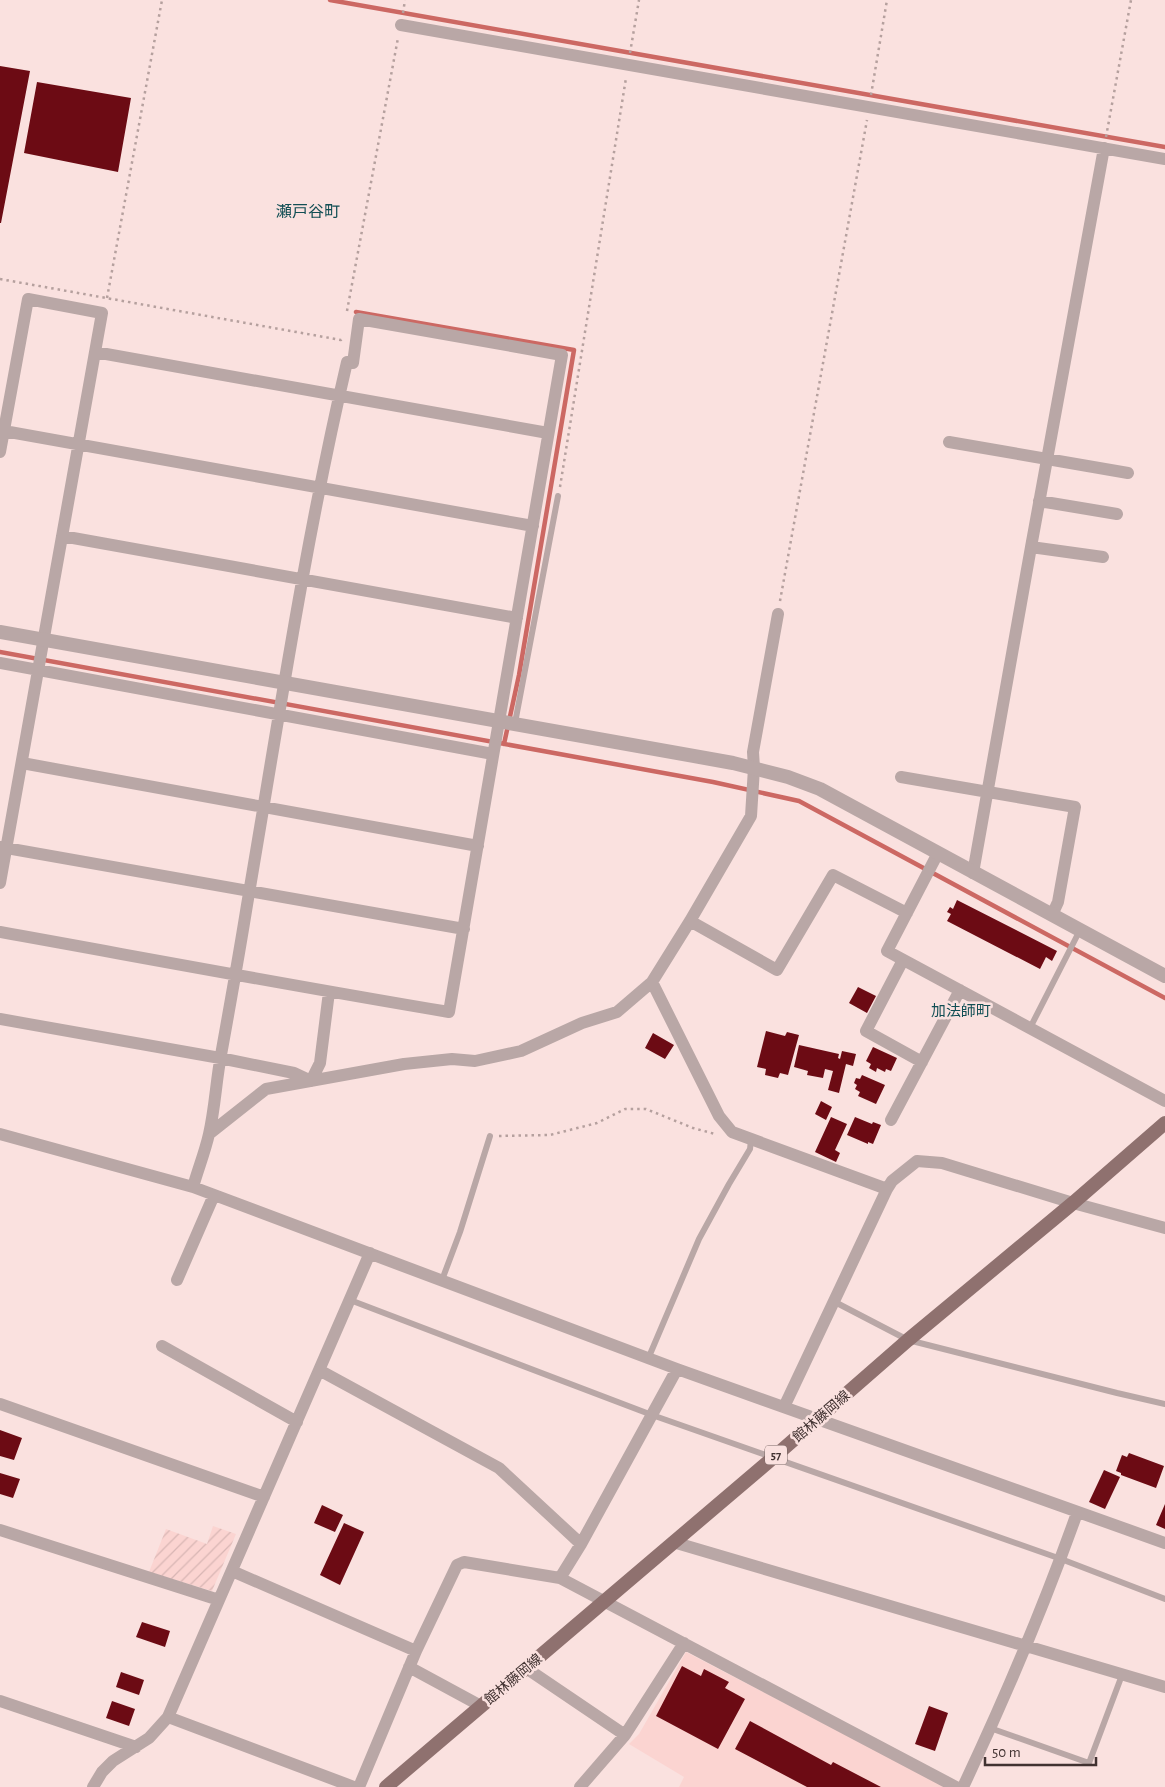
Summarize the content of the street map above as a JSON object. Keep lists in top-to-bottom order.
{
  "streets": {
    "main road": ["館林藤岡線", "57"]
  },
  "districts": ["瀬戸谷町", "加法師町"],
  "scale_bar": "50 m"
}
